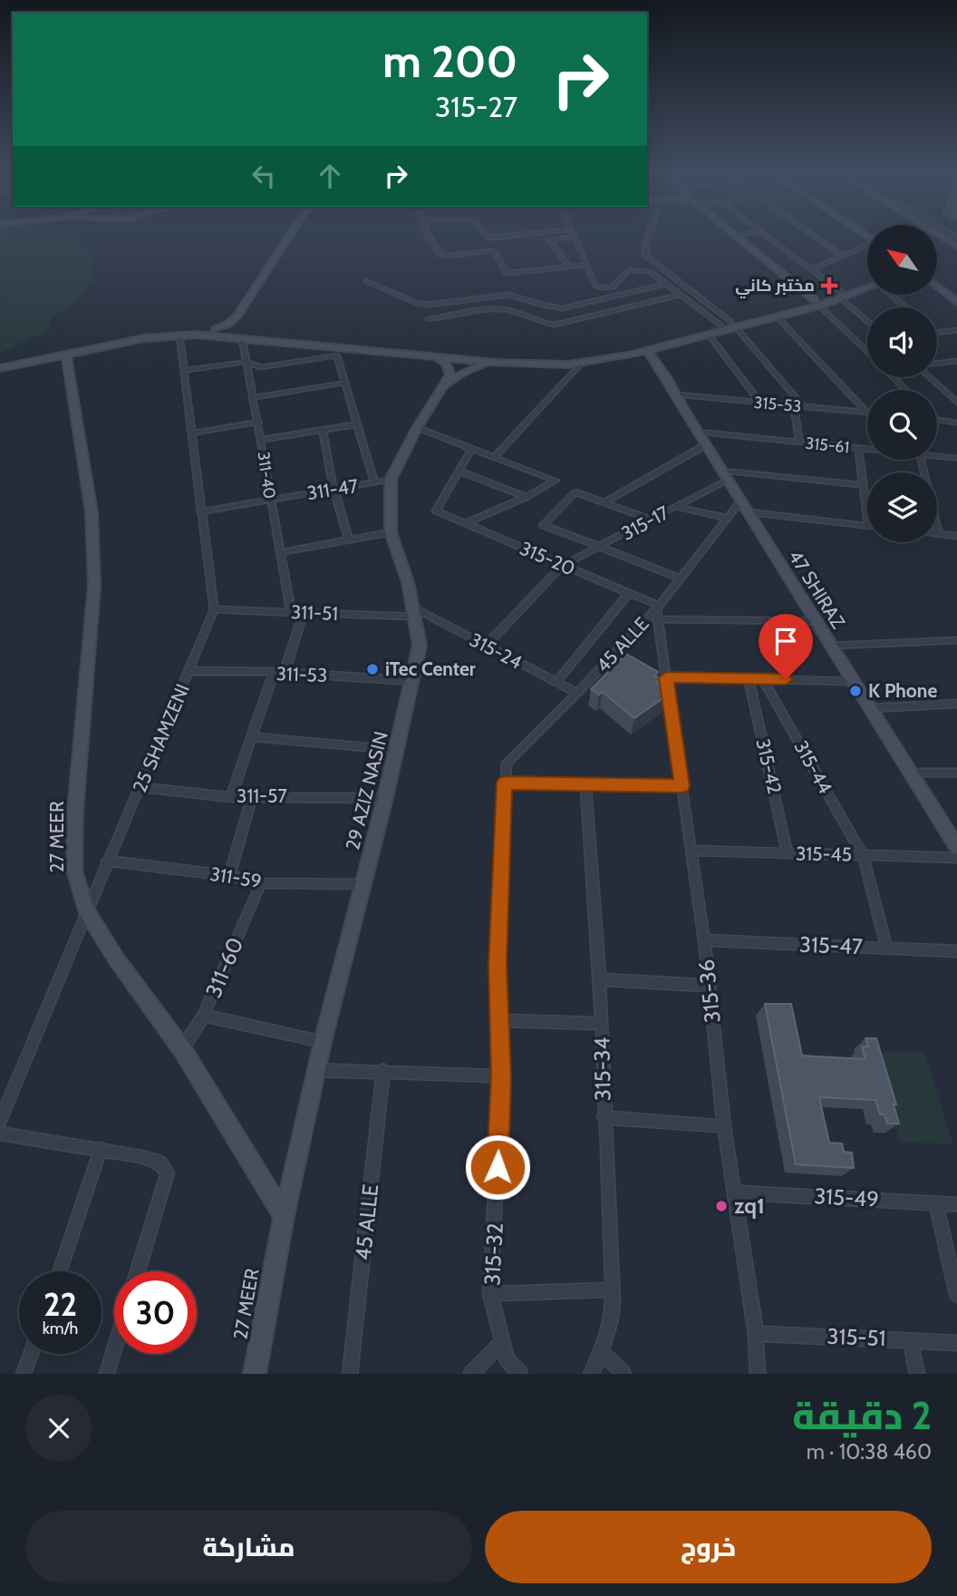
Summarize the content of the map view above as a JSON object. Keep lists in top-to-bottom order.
{
  "streets": {
    "street": [
      "315-53",
      "315-61",
      "311-40",
      "311-47",
      "315-17",
      "315-20",
      "47 SHIRAZ",
      "311-51",
      "45 ALLE",
      "315-24",
      "311-53",
      "25 SHAMZENI",
      "315-42",
      "315-44",
      "29 AZIZ NASIN",
      "311-57",
      "27 MEER",
      "315-45",
      "311-59",
      "315-47",
      "311-60",
      "315-36",
      "315-34",
      "315-49",
      "315-32",
      "315-51"
    ]
  },
  "crossings": [
    ["315-53", "47 SHIRAZ"],
    ["315-61", "47 SHIRAZ"],
    ["311-40", "311-47"],
    ["311-40", "311-51"],
    ["311-47", "25 SHAMZENI"],
    ["311-47", "29 AZIZ NASIN"],
    ["315-17", "315-20"],
    ["315-17", "47 SHIRAZ"],
    ["315-17", "315-24"],
    ["315-20", "45 ALLE"],
    ["315-20", "315-36"],
    ["47 SHIRAZ", "45 ALLE"],
    ["311-51", "315-24"],
    ["311-51", "25 SHAMZENI"],
    ["311-51", "29 AZIZ NASIN"],
    ["45 ALLE", "315-24"],
    ["45 ALLE", "315-36"],
    ["45 ALLE", "315-32"],
    ["315-24", "29 AZIZ NASIN"],
    ["311-53", "25 SHAMZENI"],
    ["311-53", "29 AZIZ NASIN"],
    ["25 SHAMZENI", "311-57"],
    ["25 SHAMZENI", "27 MEER"],
    ["25 SHAMZENI", "311-59"],
    ["315-42", "315-45"],
    ["315-44", "315-45"],
    ["315-44", "315-47"],
    ["29 AZIZ NASIN", "311-57"],
    ["29 AZIZ NASIN", "27 MEER"],
    ["29 AZIZ NASIN", "311-59"],
    ["27 MEER", "311-60"],
    ["315-45", "315-36"],
    ["311-59", "311-60"],
    ["315-47", "315-36"],
    ["315-36", "315-49"],
    ["315-36", "315-51"]
  ],
  "places": {
    "health": ["مختبر كاني"],
    "other": ["iTec Center", "K Phone", "zq1"]
  },
  "north": "top left",
  "page": {
    "turn": ["200 m", "315-27"],
    "speed": "22 km/h",
    "limit": "30",
    "heading": ["2 دقيقة", "460 m · 10:38"],
    "buttons": ["خروج", "مشاركة"]
  }
}
